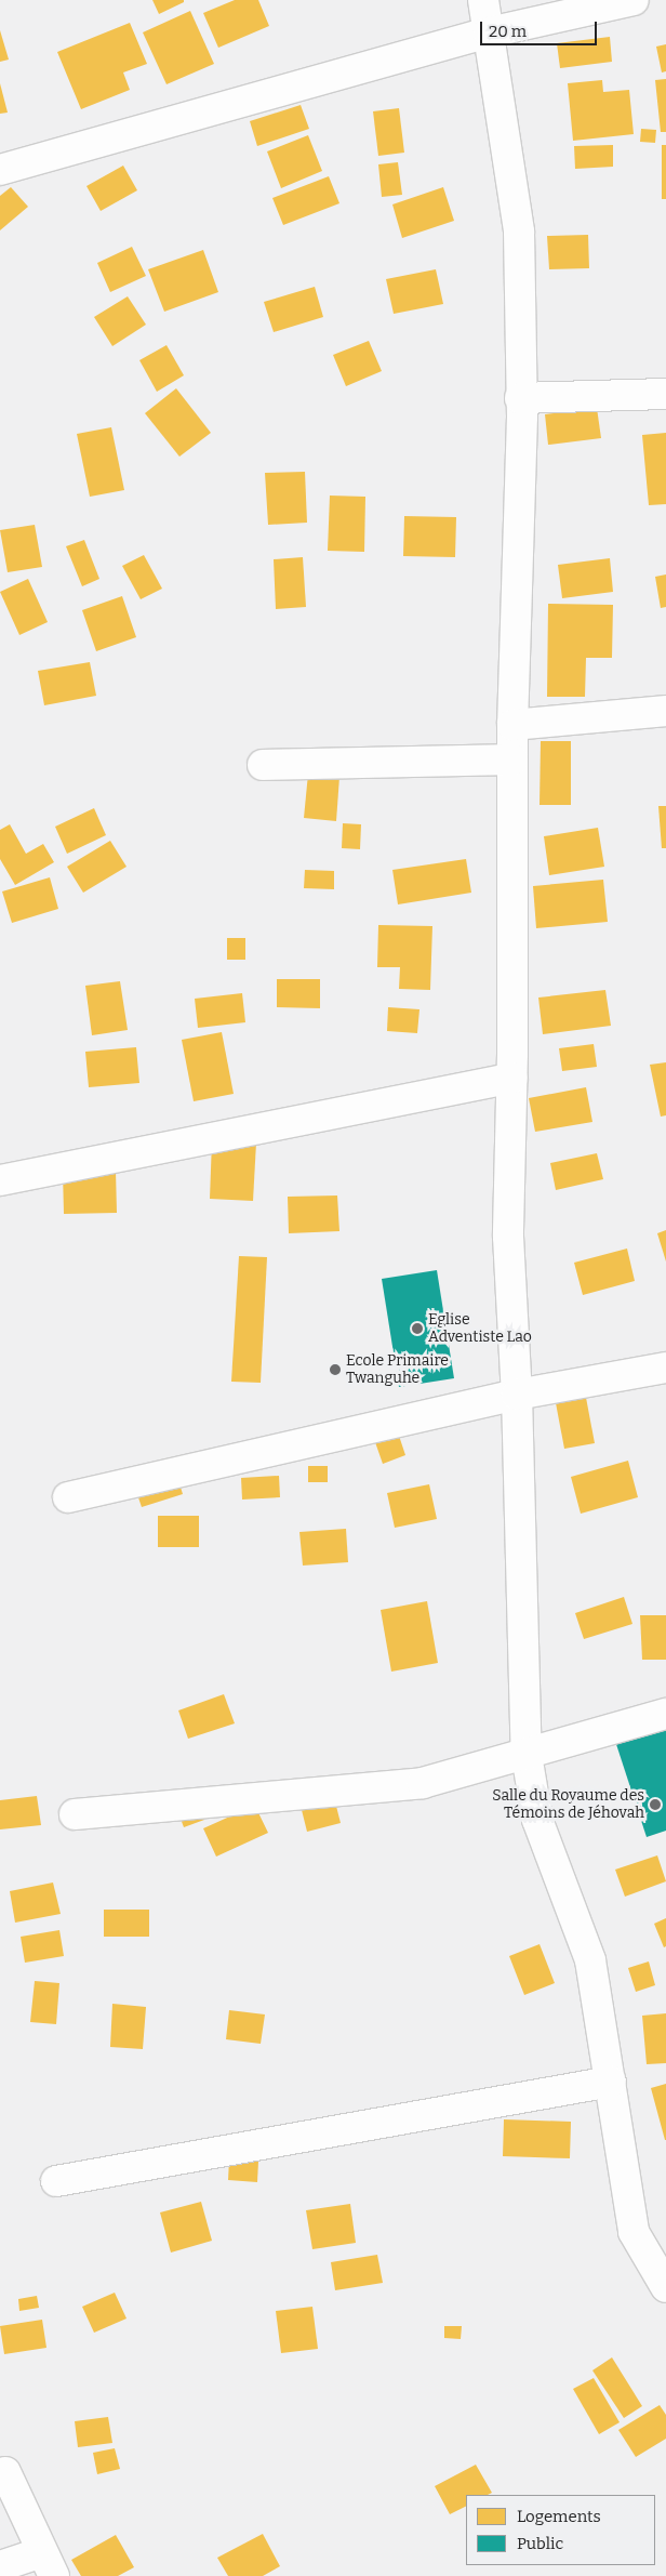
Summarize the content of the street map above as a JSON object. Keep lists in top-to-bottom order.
{
  "places": ["Eglise Adventiste Lao", "Ecole Primaire Twanguhe", "Salle du Royaume des Témoins de Jéhovah"],
  "legend": ["Logements", "Public"],
  "scale_bar": "20 m"
}
